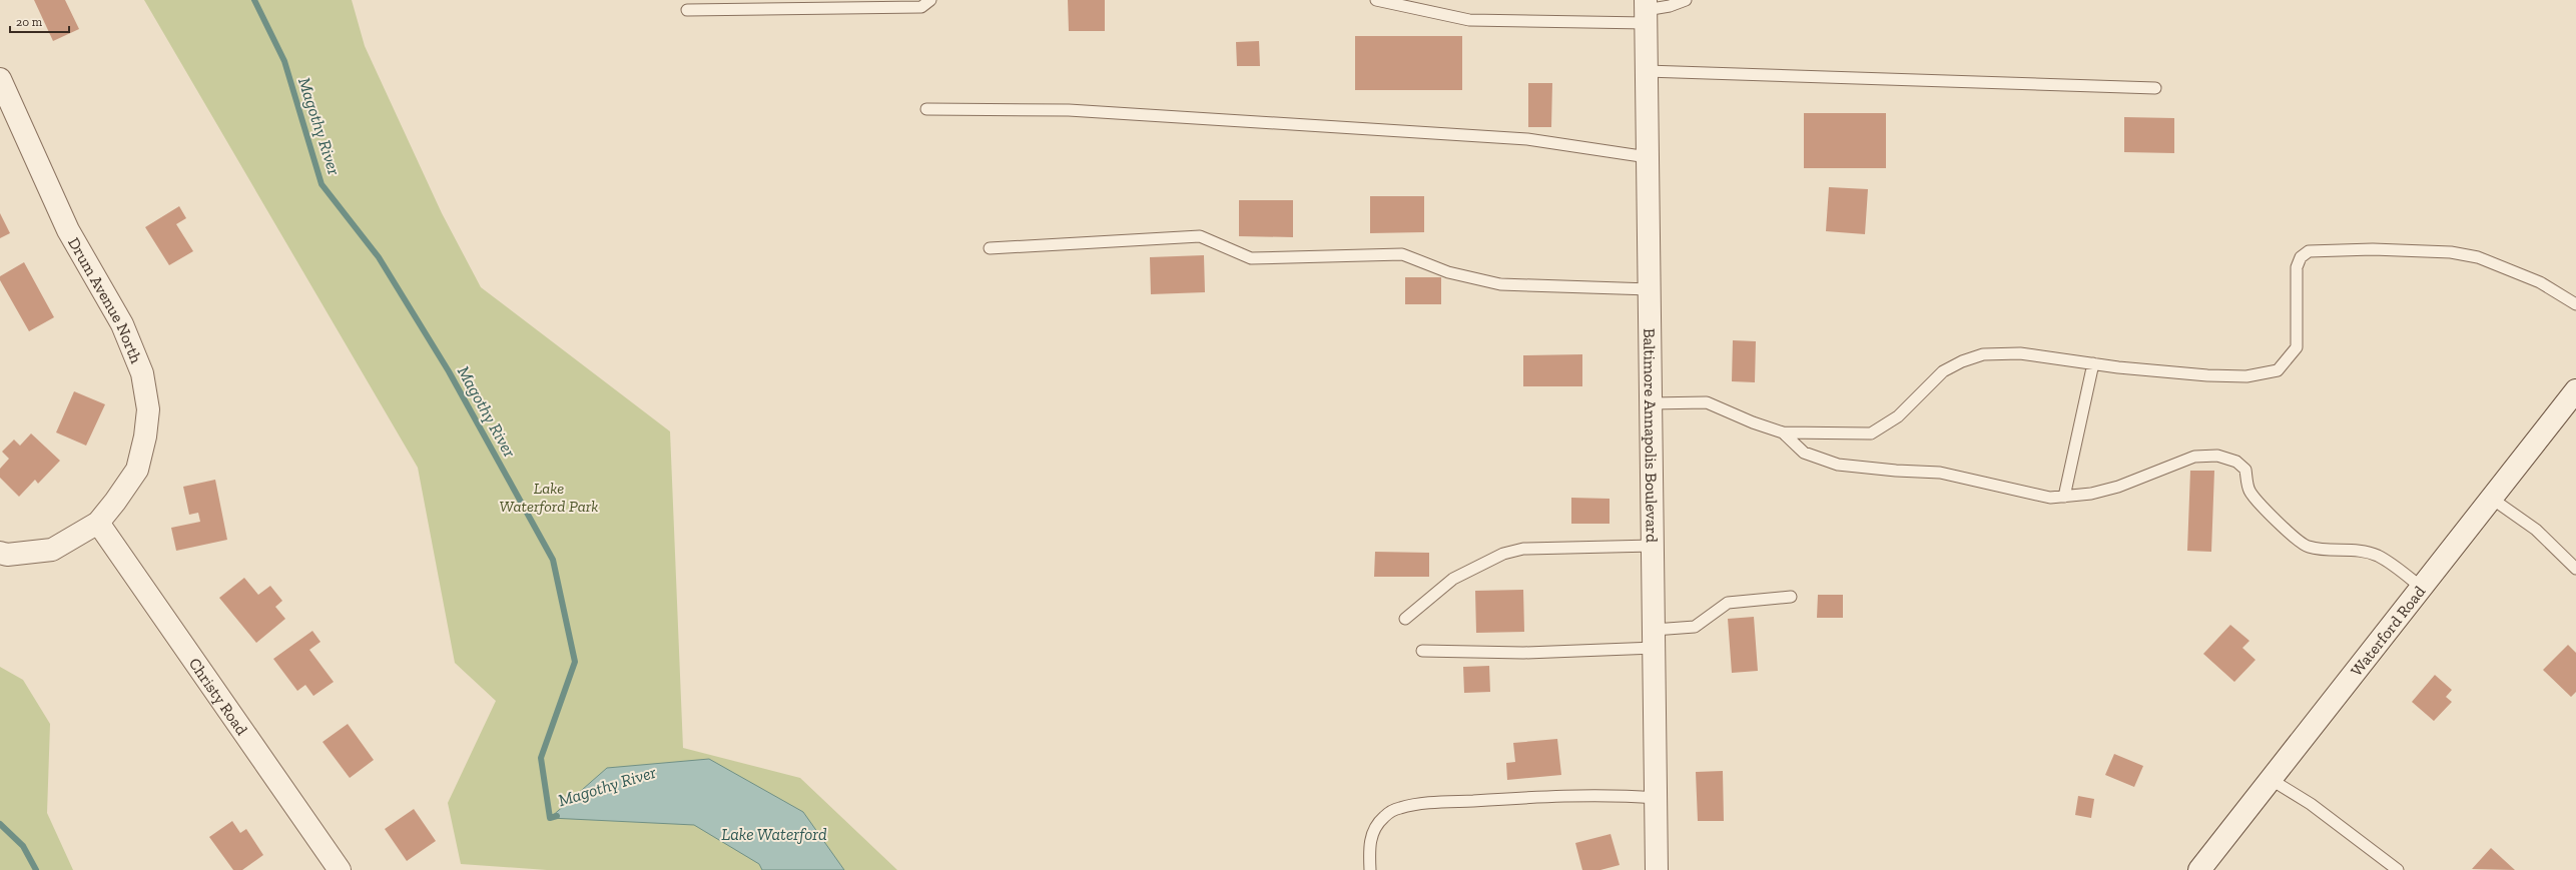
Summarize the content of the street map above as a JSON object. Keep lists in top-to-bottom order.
{
  "streets": {
    "street": [
      "Drum Avenue North",
      "Baltimore Annapolis Boulevard",
      "Waterford Road",
      "Christy Road"
    ]
  },
  "crossings": [
    ["Drum Avenue North", "Christy Road"]
  ],
  "water": ["Magothy River", "Lake Waterford"],
  "parks": ["Lake Waterford Park"],
  "scale_bar": "20 m"
}
